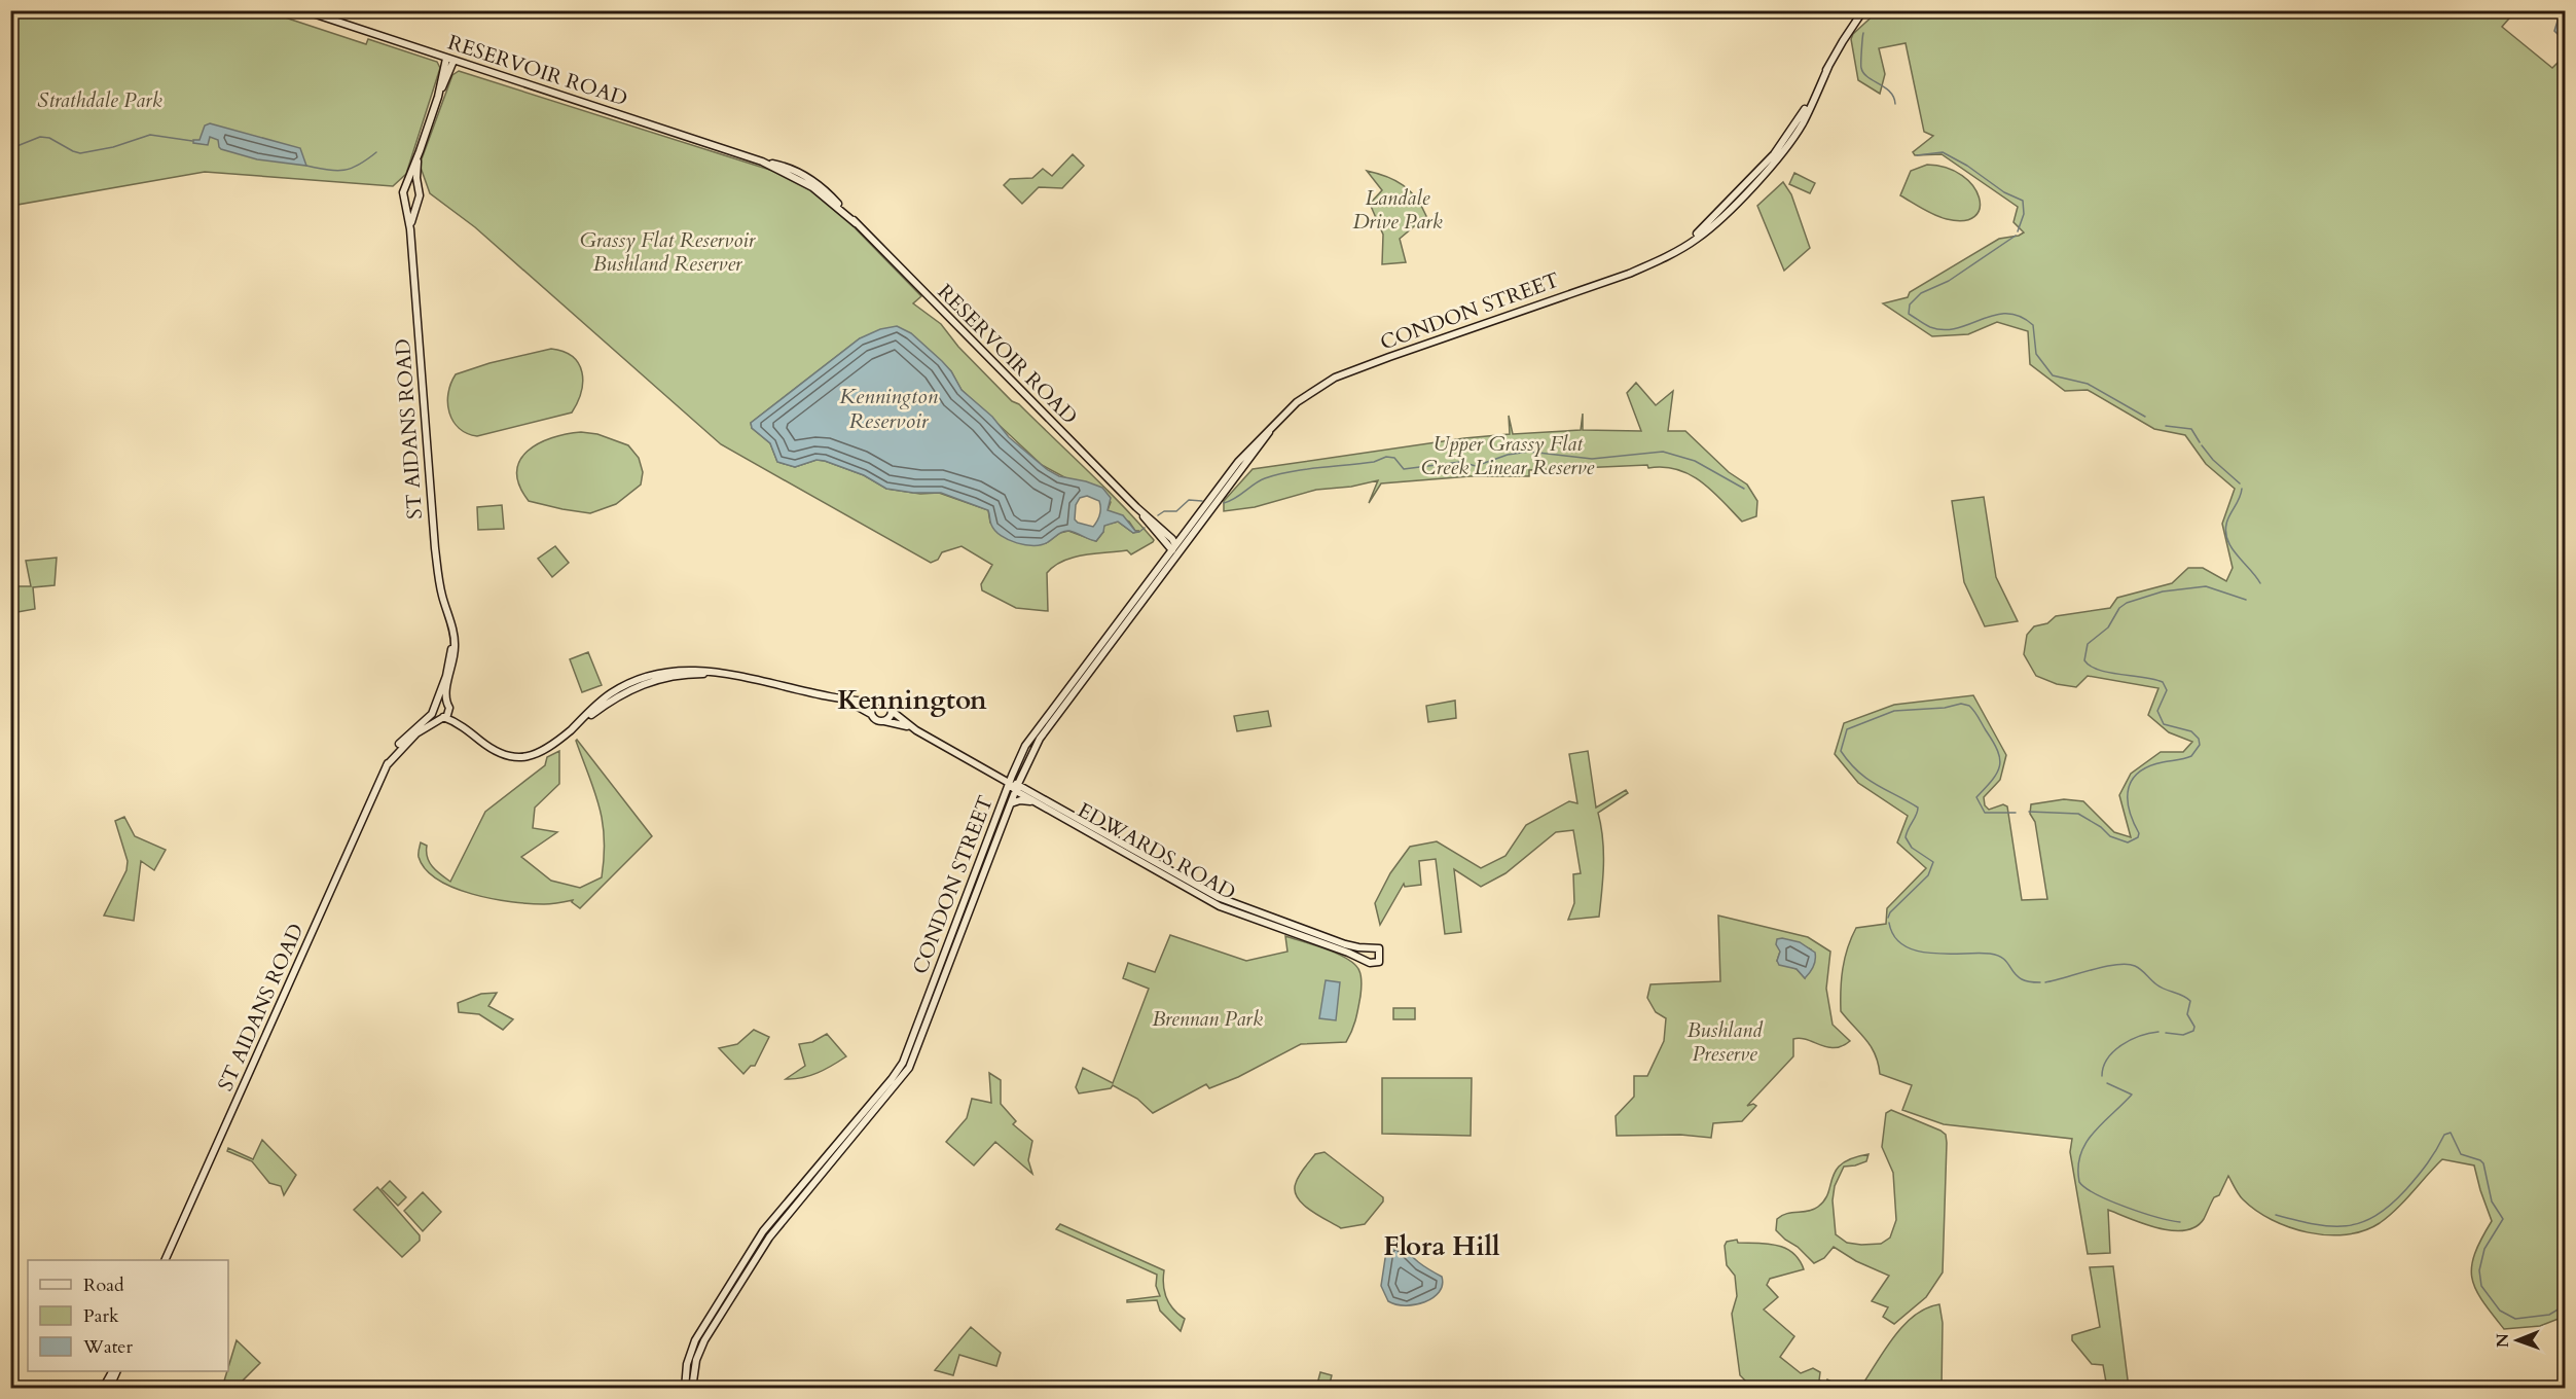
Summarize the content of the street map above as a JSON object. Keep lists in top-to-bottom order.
{
  "streets": {
    "main road": [
      "RESERVOIR ROAD",
      "CONDON STREET",
      "ST AIDANS ROAD",
      "EDWARDS ROAD"
    ]
  },
  "crossings": [
    ["RESERVOIR ROAD", "CONDON STREET"],
    ["CONDON STREET", "EDWARDS ROAD"]
  ],
  "districts": ["Kennington", "Flora Hill"],
  "water": ["Kennington Reservoir"],
  "parks": [
    "Strathdale Park",
    "Landale Drive Park",
    "Grassy Flat Reservoir Bushland Reserver",
    "Upper Grassy Flat Creek Linear Reserve",
    "Brennan Park",
    "Bushland Preserve"
  ],
  "legend": ["Road", "Park", "Water"],
  "north": "left"
}
